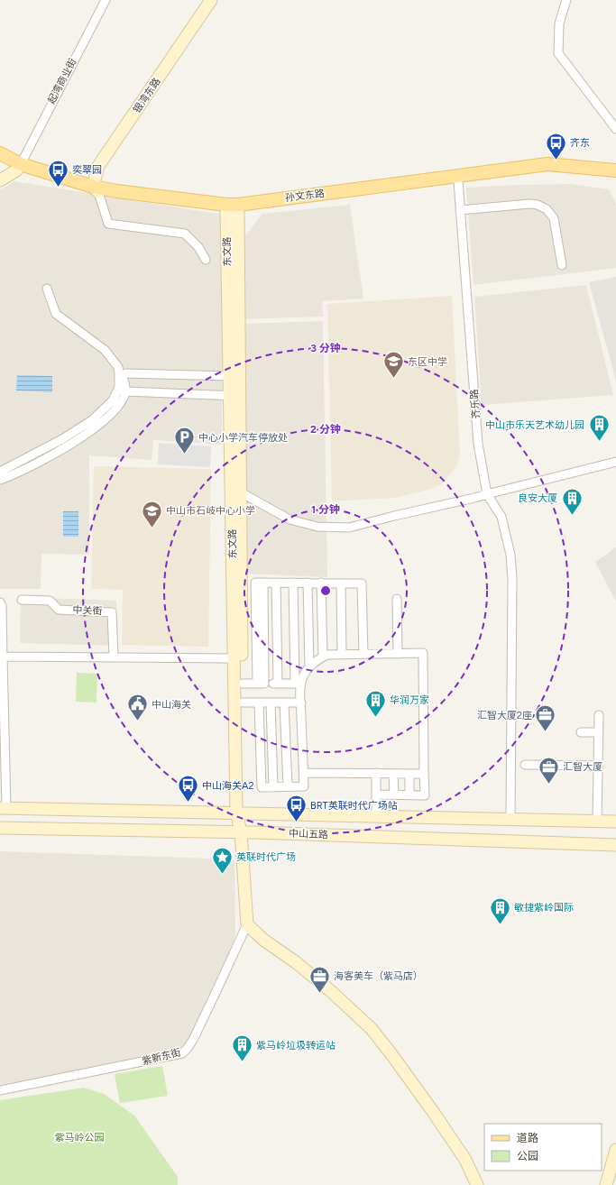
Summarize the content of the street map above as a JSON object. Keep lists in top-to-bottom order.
{
  "streets": {
    "main road": ["孙文东路"],
    "street": [
      "起湾商业街",
      "银湾东路",
      "东文路",
      "齐乐路",
      "中关街",
      "中山五路",
      "紫新东街"
    ]
  },
  "crossings": [
    ["起湾商业街", "孙文东路"],
    ["银湾东路", "孙文东路"],
    ["孙文东路", "东文路"],
    ["孙文东路", "齐乐路"],
    ["东文路", "中山五路"]
  ],
  "parks": ["紫马岭公园"],
  "places": {
    "bus stop": [
      "齐东",
      "奕翠园",
      "中山海关A2",
      "BRT英联时代广场站"
    ],
    "school or university": ["东区中学", "中山市石岐中心小学"],
    "building": [
      "中山市乐天艺术幼儿园",
      "良安大厦",
      "华润万家",
      "敏捷紫岭国际",
      "紫马岭垃圾转运站"
    ],
    "parking": ["中心小学汽车停放处"],
    "public building": ["中山海关"],
    "office": ["汇智大厦2座", "汇智大厦", "海客美车（紫马店）"],
    "place": ["英联时代广场"]
  },
  "legend": ["道路", "公园"],
  "rings": ["3 分钟", "2 分钟", "1 分钟"]
}
